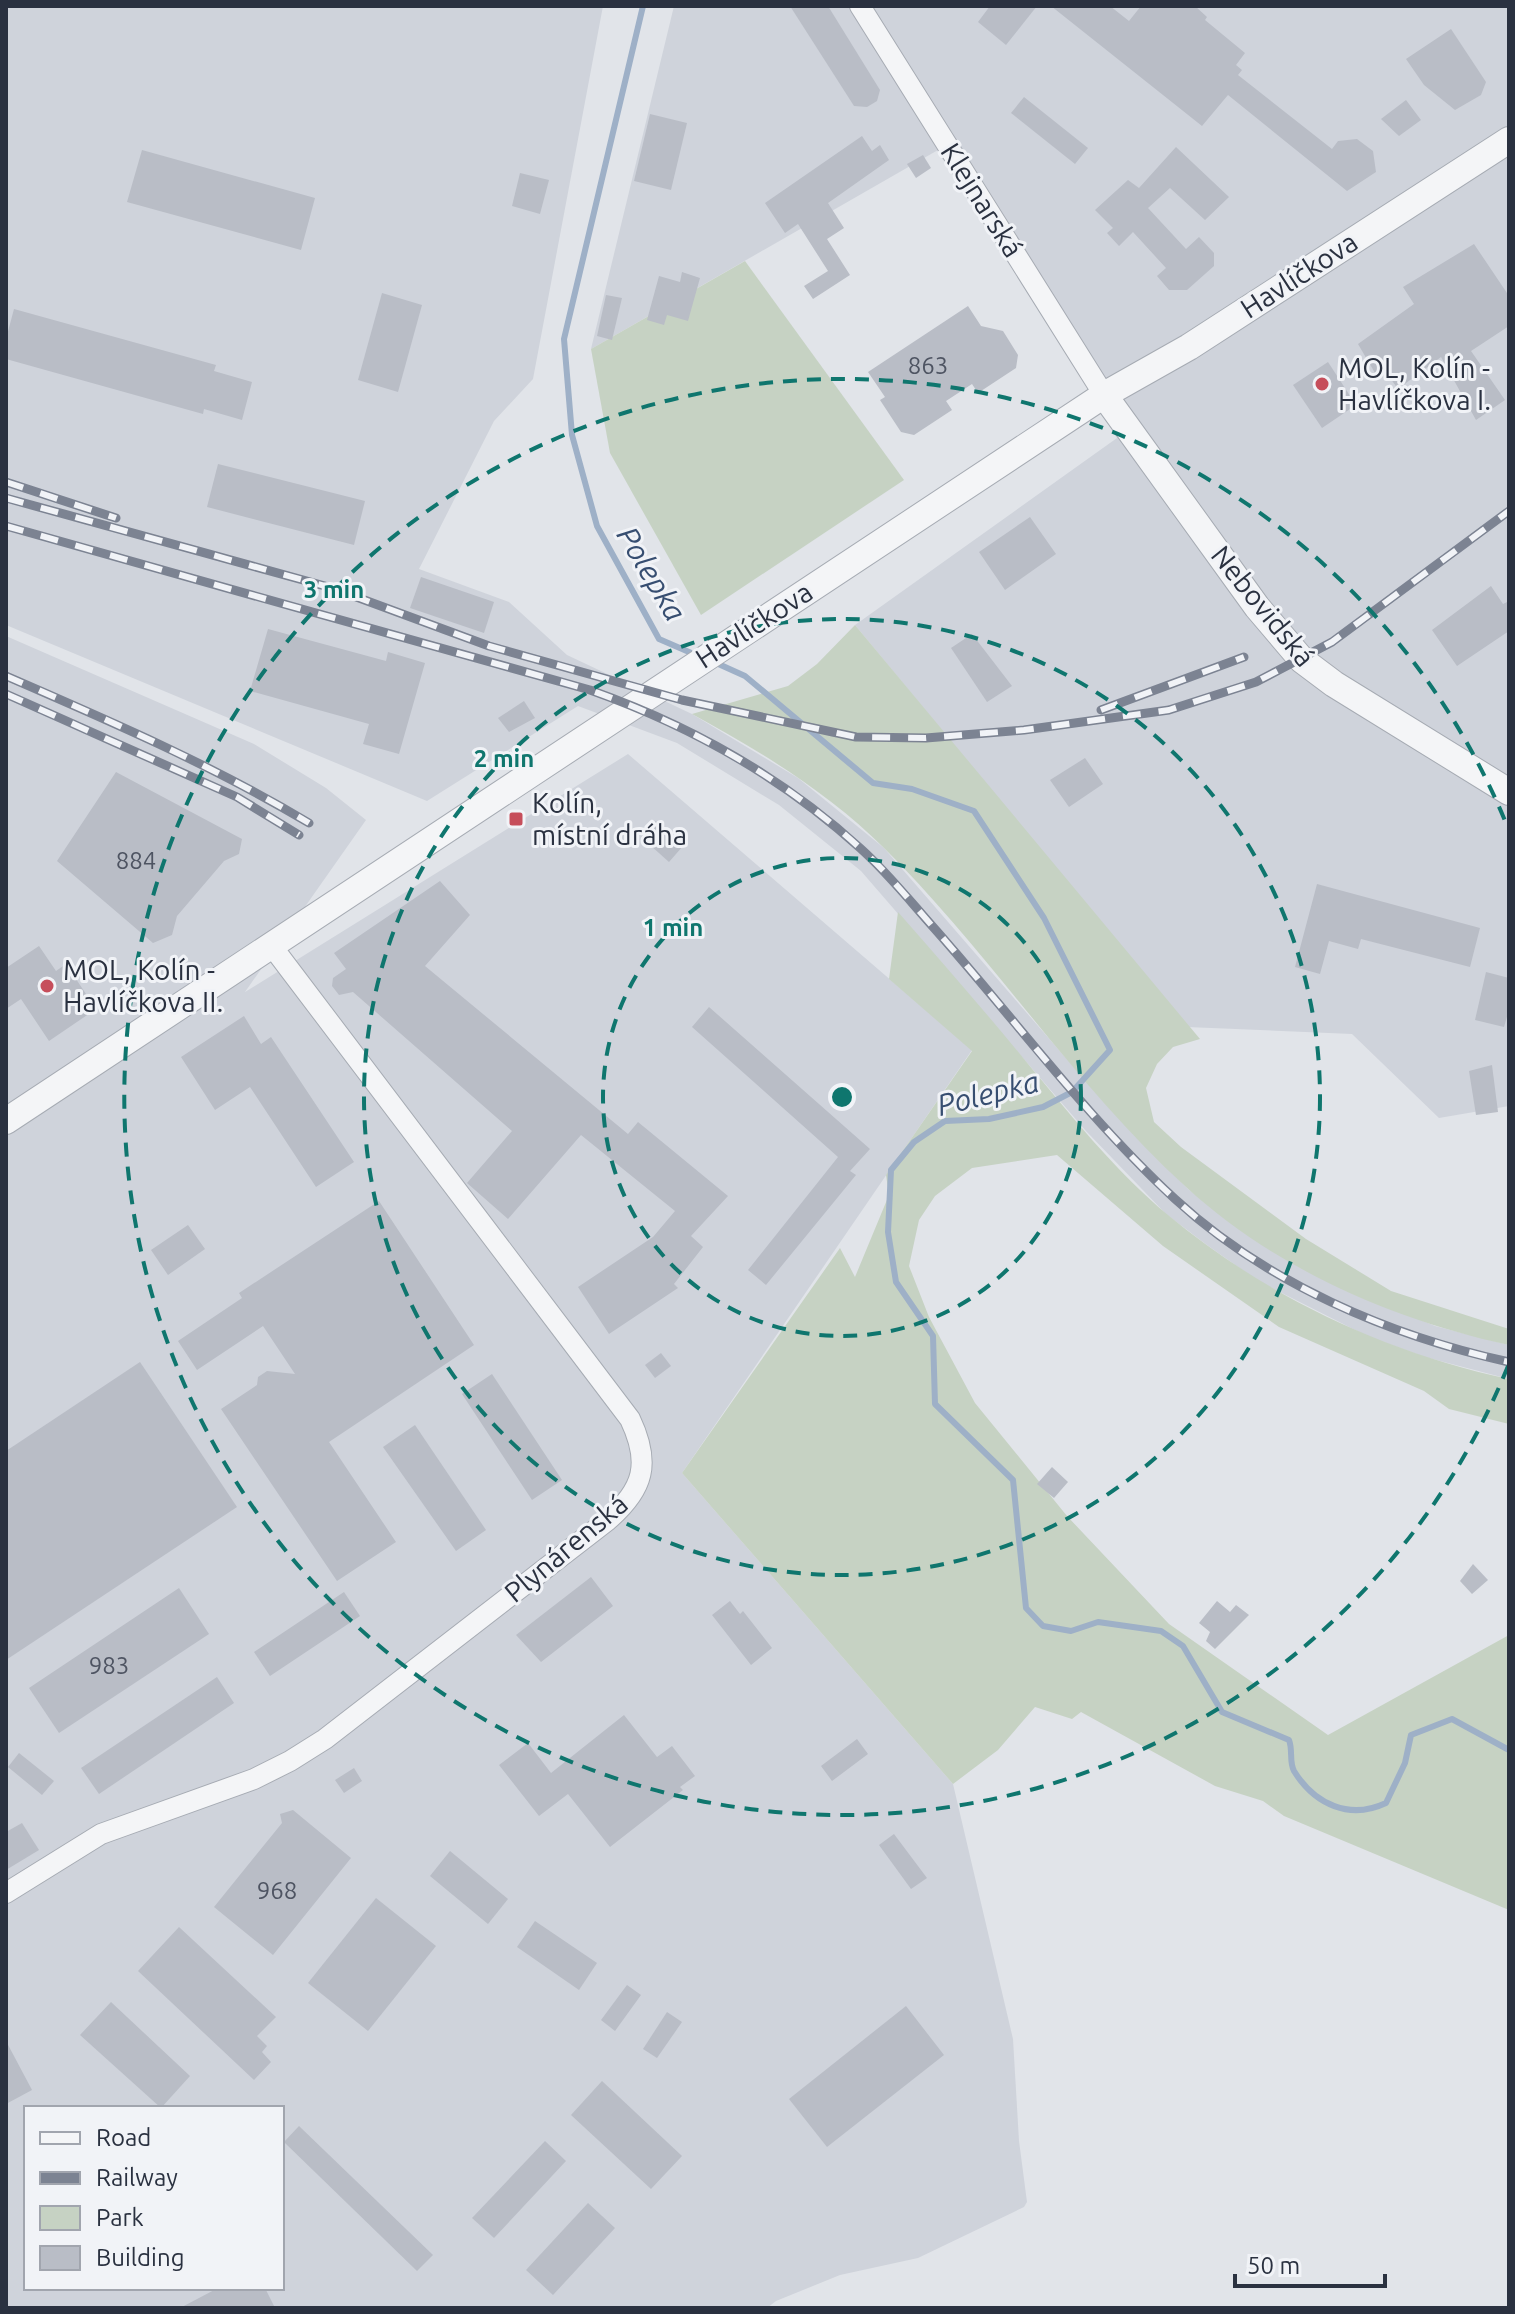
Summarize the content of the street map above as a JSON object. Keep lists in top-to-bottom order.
{
  "streets": {
    "street": [
      "Klejnarská",
      "Havlíčkova",
      "Nebovidská",
      "Plynárenská"
    ]
  },
  "crossings": [
    ["Klejnarská", "Havlíčkova"],
    ["Klejnarská", "Nebovidská"],
    ["Havlíčkova", "Nebovidská"],
    ["Havlíčkova", "Plynárenská"]
  ],
  "water": ["Polepka"],
  "places": {
    "other": ["MOL, Kolín - Havlíčkova I.", "MOL, Kolín - Havlíčkova II."],
    "transit": ["Kolín, místní dráha"]
  },
  "house_numbers": [
    "863",
    "884",
    "983",
    "968"
  ],
  "legend": [
    "Road",
    "Railway",
    "Park",
    "Building"
  ],
  "scale_bar": "50 m",
  "rings": ["3 min", "2 min", "1 min"]
}
